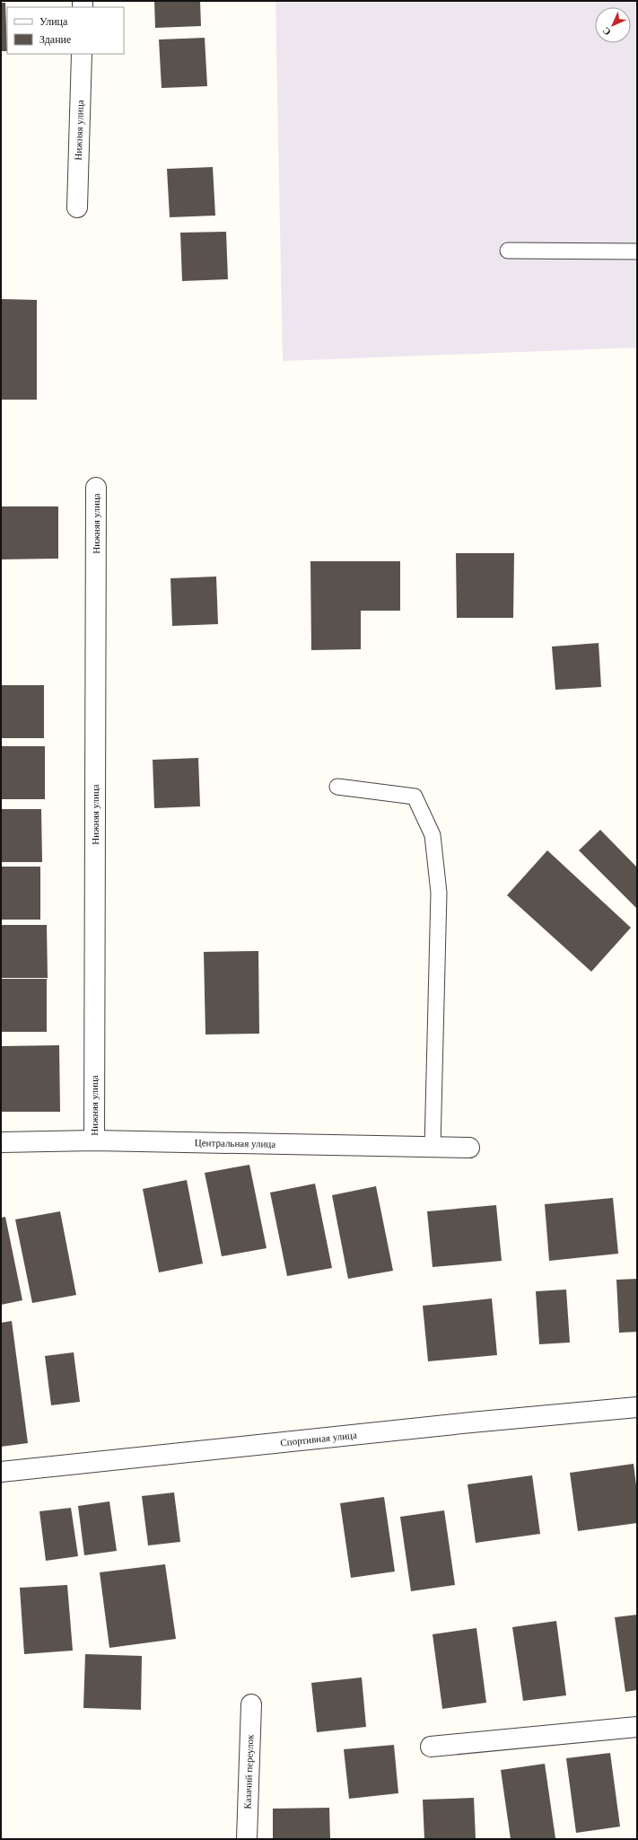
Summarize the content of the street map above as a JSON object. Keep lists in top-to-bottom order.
{
  "streets": {
    "street": [
      "Нижняя улица",
      "Центральная улица",
      "Спортивная улица",
      "Казачий переулок"
    ]
  },
  "crossings": [
    ["Нижняя улица", "Центральная улица"]
  ],
  "legend": ["Улица", "Здание"],
  "north": "bottom left"
}
